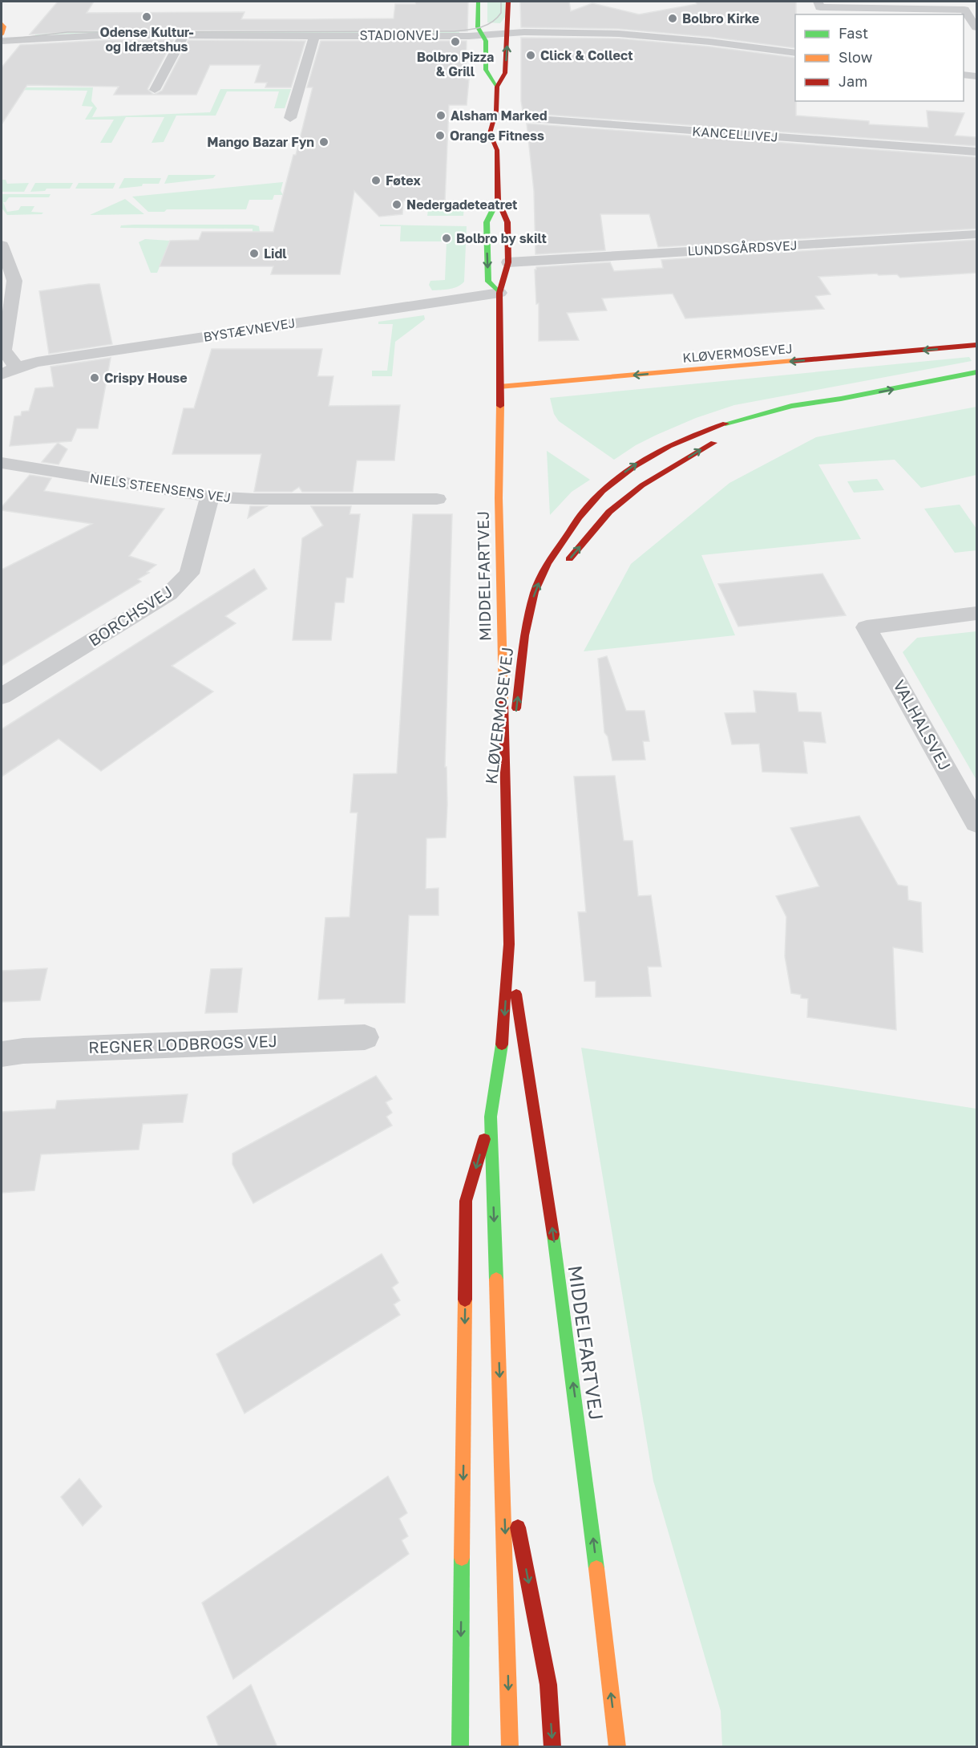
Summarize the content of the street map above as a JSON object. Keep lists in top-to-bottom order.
{
  "streets": {
    "main road": ["KLØVERMOSEVEJ", "MIDDELFARTVEJ"],
    "street": [
      "STADIONVEJ",
      "KANCELLIVEJ",
      "LUNDSGÅRDSVEJ",
      "BYSTÆVNEVEJ",
      "NIELS STEENSENS VEJ",
      "BORCHSVEJ",
      "VALHALSVEJ",
      "REGNER LODBROGS VEJ"
    ]
  },
  "crossings": [
    ["STADIONVEJ", "MIDDELFARTVEJ"],
    ["KANCELLIVEJ", "MIDDELFARTVEJ"],
    ["LUNDSGÅRDSVEJ", "MIDDELFARTVEJ"],
    ["BYSTÆVNEVEJ", "MIDDELFARTVEJ"],
    ["KLØVERMOSEVEJ", "MIDDELFARTVEJ"],
    ["NIELS STEENSENS VEJ", "BORCHSVEJ"]
  ],
  "places": [
    "Odense Kultur- og Idrætshus",
    "Bolbro Kirke",
    "Bolbro Pizza & Grill",
    "Click & Collect",
    "Alsham Marked",
    "Orange Fitness",
    "Mango Bazar Fyn",
    "Føtex",
    "Nedergadeteatret",
    "Bolbro by skilt",
    "Lidl",
    "Crispy House"
  ],
  "legend": ["Fast", "Slow", "Jam"]
}
